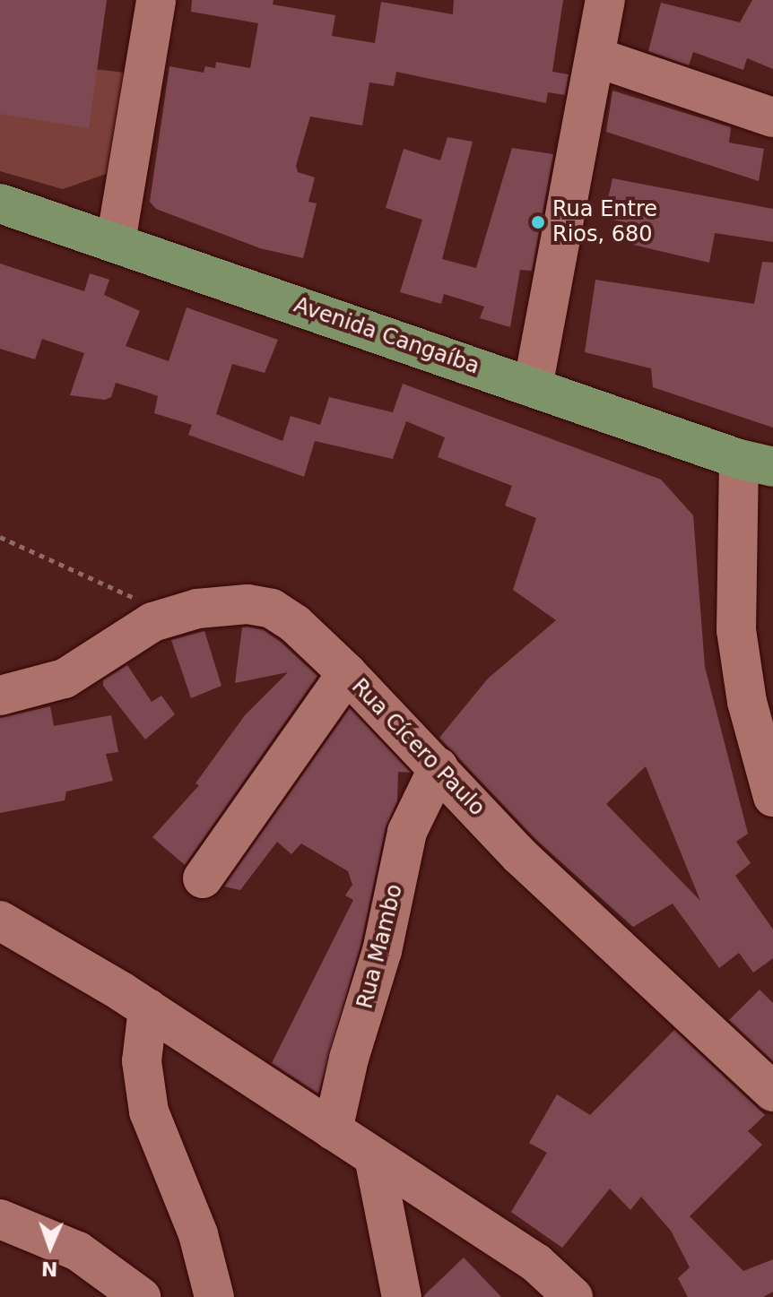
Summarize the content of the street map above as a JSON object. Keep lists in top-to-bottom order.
{
  "streets": {
    "main road": ["Avenida Cangaíba"],
    "street": ["Rua Cícero Paulo", "Rua Mambo"]
  },
  "crossings": [
    ["Rua Cícero Paulo", "Rua Mambo"]
  ],
  "places": ["Rua Entre Rios, 680"],
  "north": "bottom"
}
